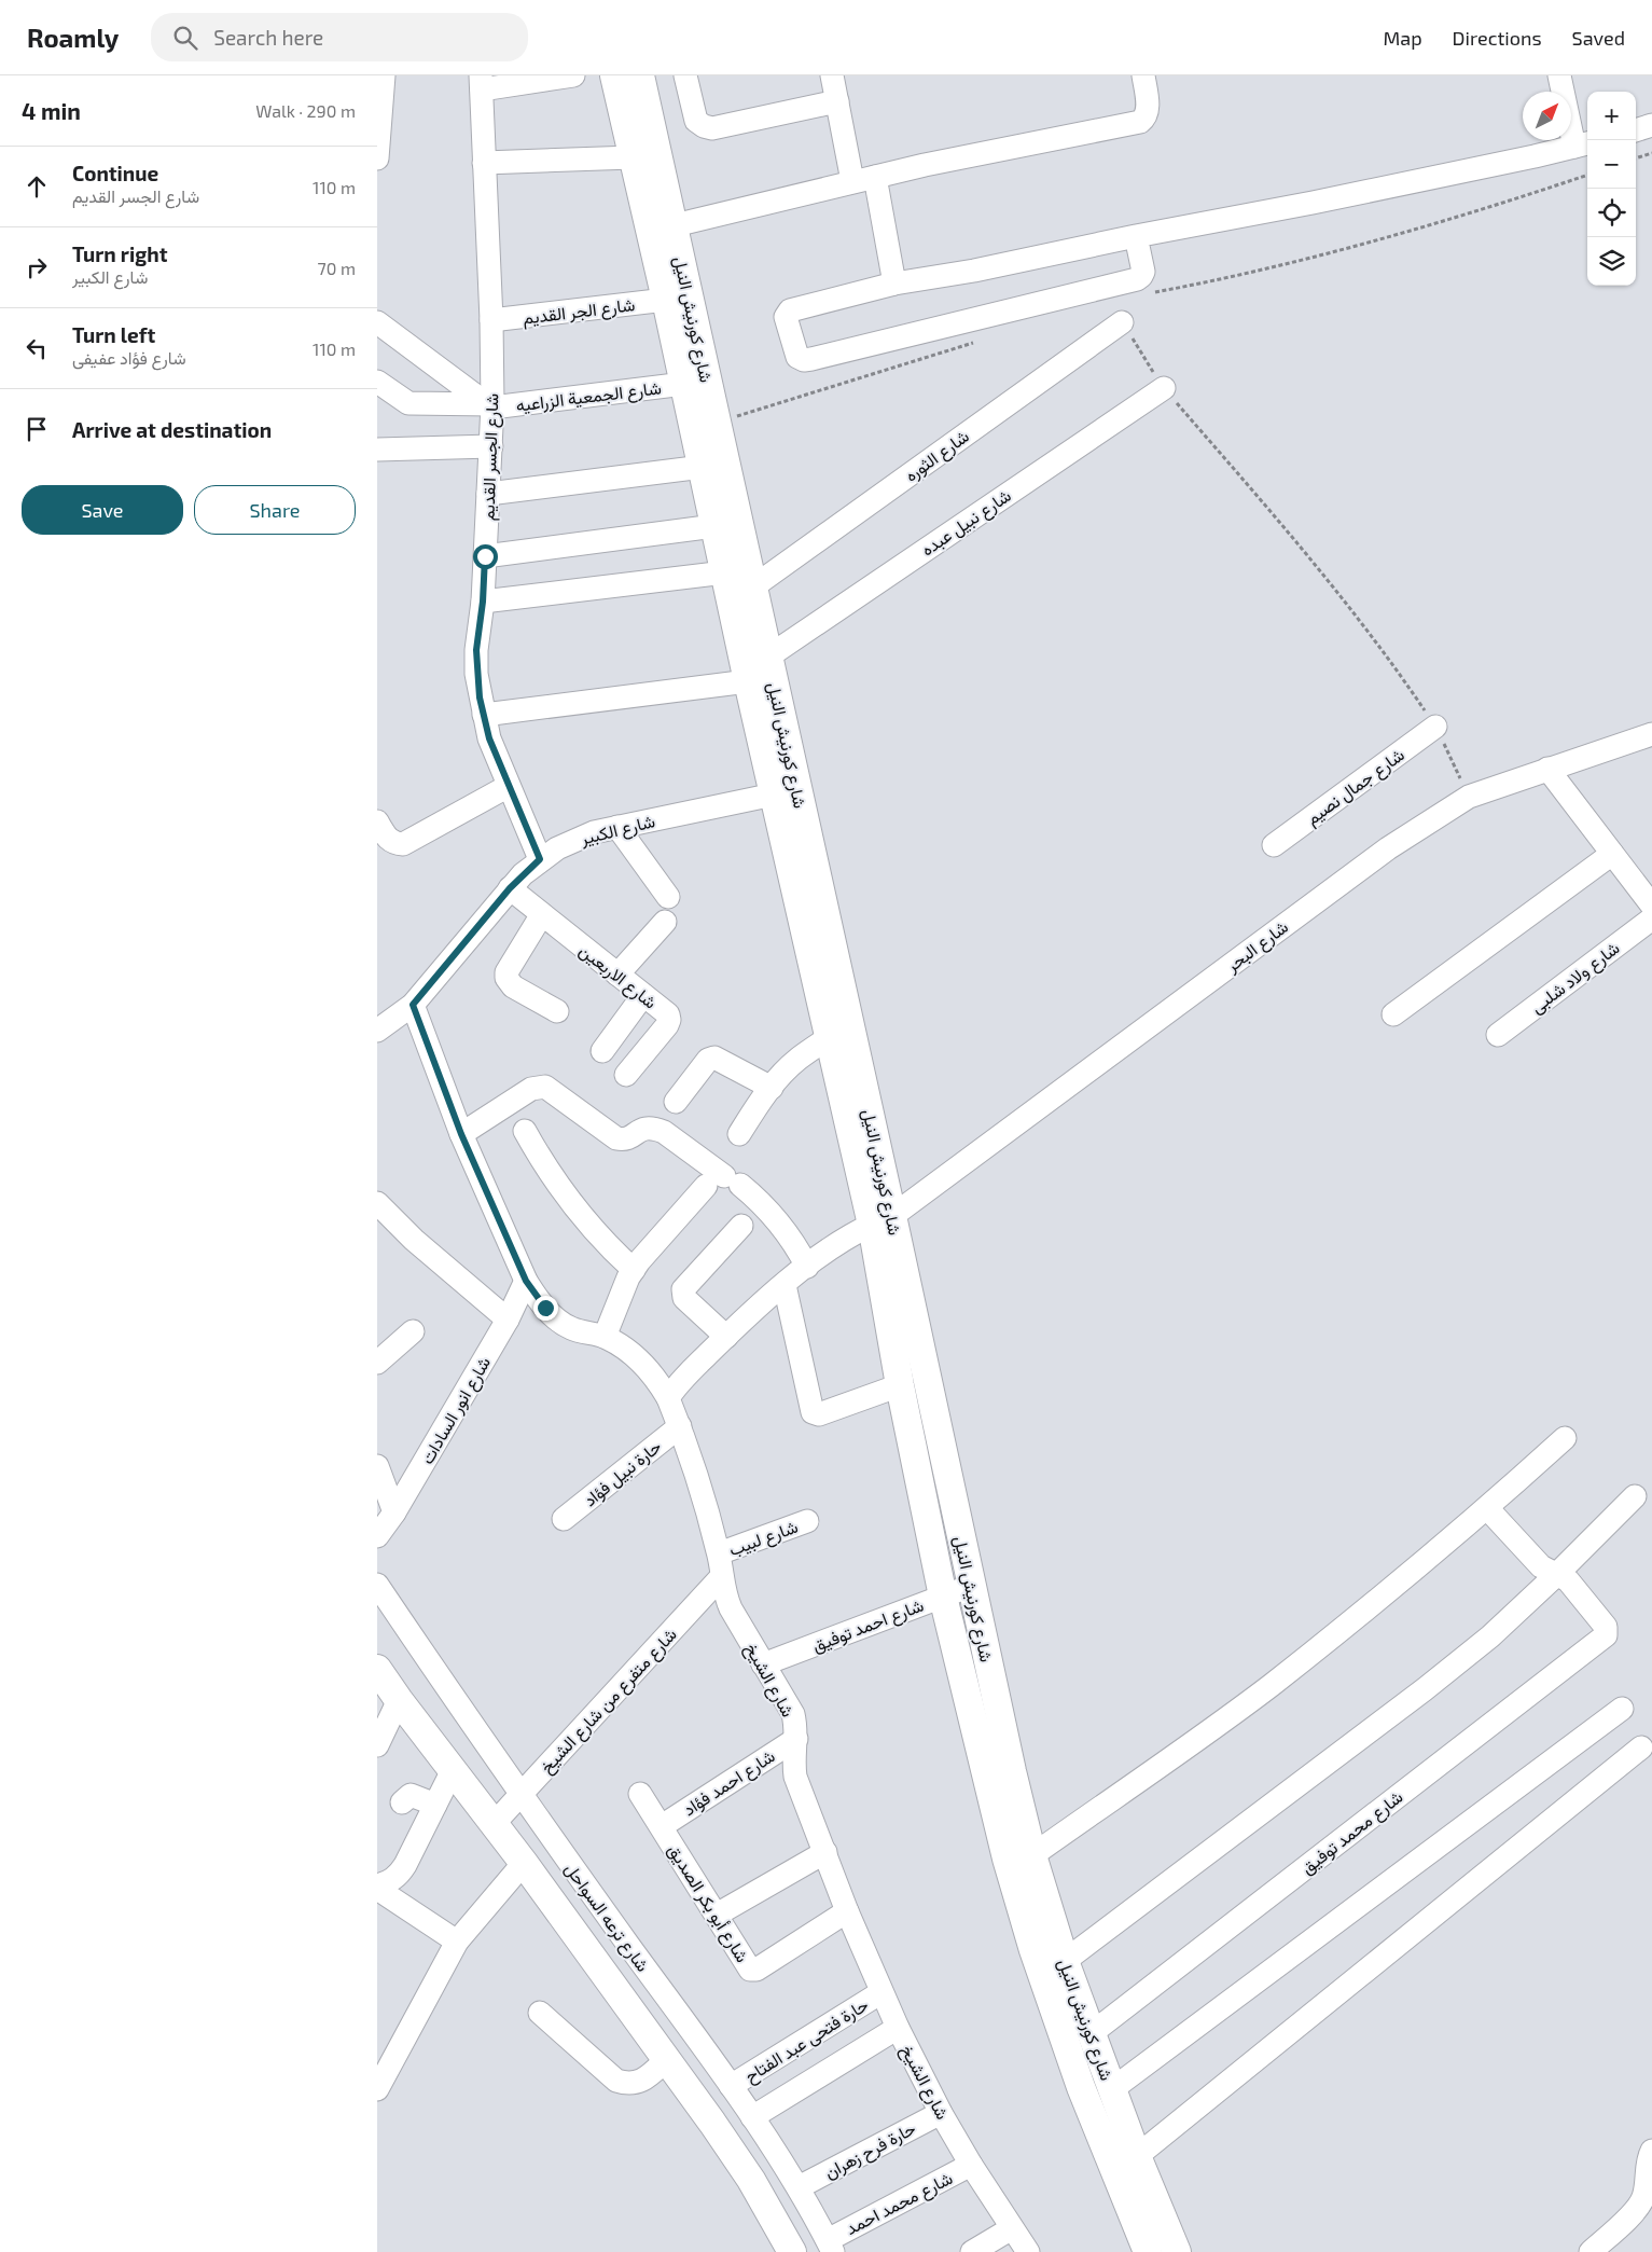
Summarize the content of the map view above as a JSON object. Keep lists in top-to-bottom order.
{
  "streets": {
    "main road": ["شارع كورنيش النيل"],
    "street": [
      "شارع الجر القديم",
      "شارع الجمعية الزراعيه",
      "شارع الثوره",
      "شارع الجسر القديم",
      "شارع نبيل عبده",
      "شارع جمال نصيم",
      "شارع الكبير",
      "شارع البحر",
      "شارع الاربعين",
      "شارع ولاد شلبى",
      "شارع انور السادات",
      "حارة نبيل فؤاد",
      "شارع لبيب",
      "شارع احمد توفيق",
      "شارع الشيخ",
      "شارع متفرع من شارع الشيخ",
      "شارع احمد فؤاد",
      "شارع محمد توفيق",
      "شارع أبو بكر الصديق",
      "شارع ترعه السواحل",
      "حارة فتحى عبد الفتاح",
      "حارة فرح زهران",
      "شارع محمد احمد"
    ]
  },
  "crossings": [
    ["شارع الجر القديم", "شارع كورنيش النيل"],
    ["شارع الجر القديم", "شارع الجسر القديم"],
    ["شارع كورنيش النيل", "شارع الجمعية الزراعيه"],
    ["شارع كورنيش النيل", "شارع الثوره"],
    ["شارع كورنيش النيل", "شارع نبيل عبده"],
    ["شارع كورنيش النيل", "شارع الكبير"],
    ["شارع كورنيش النيل", "شارع البحر"],
    ["شارع كورنيش النيل", "شارع احمد توفيق"],
    ["شارع كورنيش النيل", "شارع محمد توفيق"],
    ["شارع الجمعية الزراعيه", "شارع الجسر القديم"],
    ["شارع الجسر القديم", "شارع الكبير"],
    ["شارع الكبير", "شارع الاربعين"],
    ["شارع الكبير", "شارع الشيخ"],
    ["شارع انور السادات", "شارع الشيخ"],
    ["حارة نبيل فؤاد", "شارع الشيخ"],
    ["شارع لبيب", "شارع الشيخ"],
    ["شارع احمد توفيق", "شارع الشيخ"],
    ["شارع الشيخ", "شارع متفرع من شارع الشيخ"],
    ["شارع الشيخ", "شارع احمد فؤاد"],
    ["شارع الشيخ", "شارع أبو بكر الصديق"],
    ["شارع الشيخ", "حارة فتحى عبد الفتاح"],
    ["شارع الشيخ", "حارة فرح زهران"],
    ["شارع الشيخ", "شارع محمد احمد"],
    ["شارع متفرع من شارع الشيخ", "شارع ترعه السواحل"],
    ["شارع احمد فؤاد", "شارع أبو بكر الصديق"],
    ["شارع ترعه السواحل", "حارة فتحى عبد الفتاح"],
    ["شارع ترعه السواحل", "حارة فرح زهران"],
    ["شارع ترعه السواحل", "شارع محمد احمد"]
  ],
  "north": "top right",
  "page": {
    "header": "Roamly",
    "search": "Search here",
    "nav": ["Map", "Directions", "Saved"],
    "heading": ["4 min", "Walk · 290 m"],
    "map_buttons": ["+", "−"],
    "list": [
      ["Continue", "شارع الجسر القديم", "110 m"],
      ["Turn right", "شارع الكبير", "70 m"],
      ["Turn left", "شارع فؤاد عفيفى", "110 m"],
      "Arrive at destination"
    ],
    "buttons": ["Save", "Share"]
  }
}
